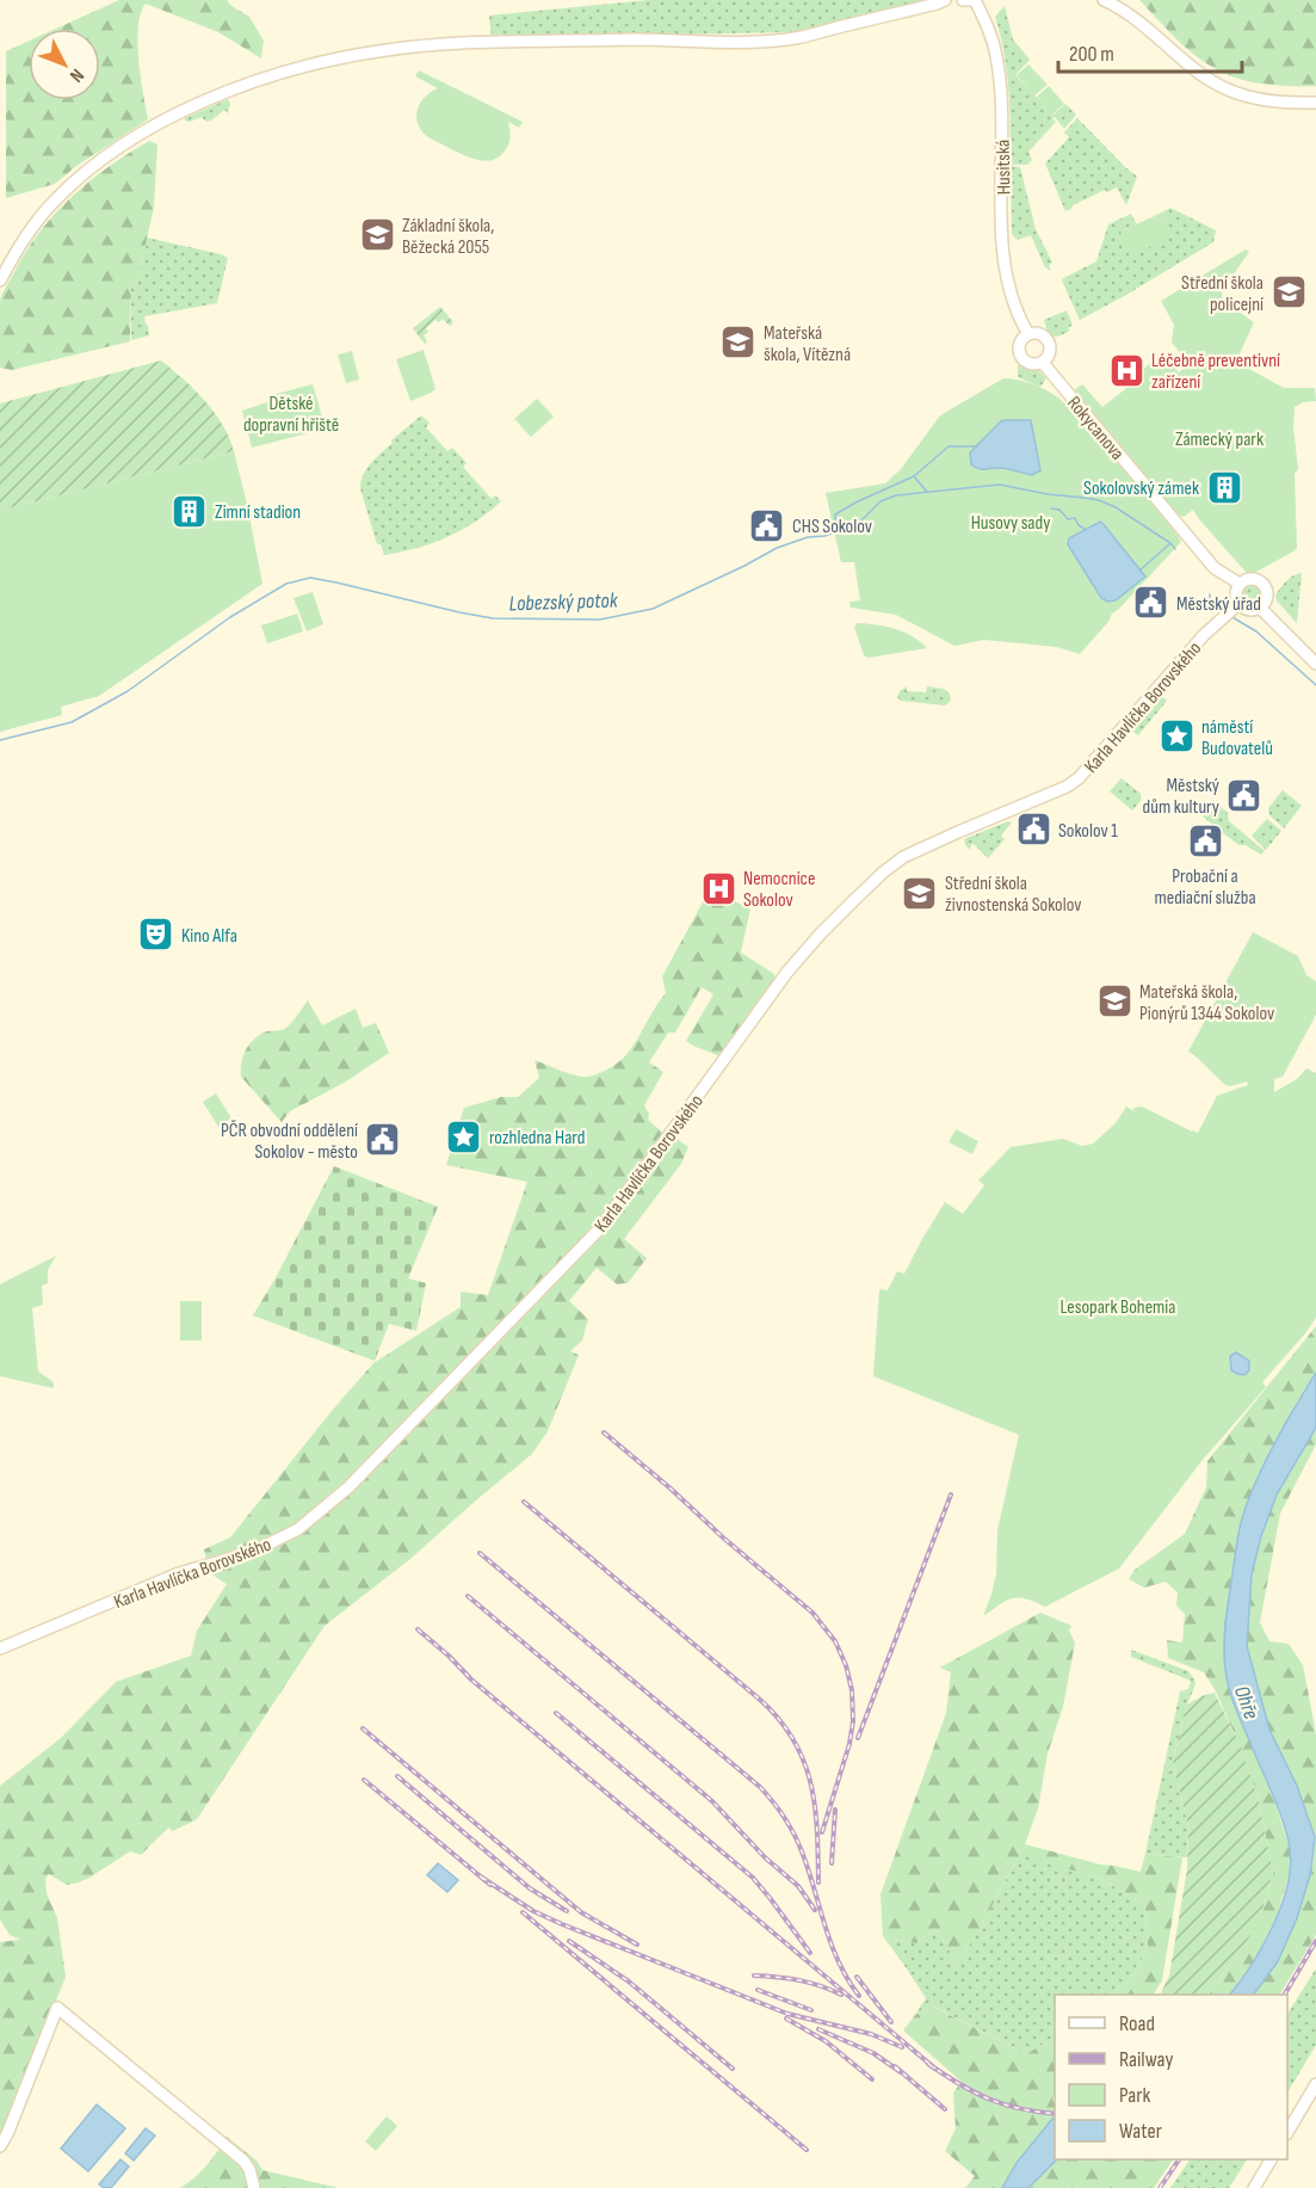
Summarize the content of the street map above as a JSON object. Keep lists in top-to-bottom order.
{
  "streets": {
    "street": ["Husitská", "Rokycanova", "Karla Havlíčka Borovského"]
  },
  "crossings": [
    ["Husitská", "Rokycanova"]
  ],
  "water": ["Lobezský potok", "Ohře"],
  "parks": [
    "Dětské dopravní hřiště",
    "Zámecký park",
    "Husovy sady",
    "Lesopark Bohemia"
  ],
  "places": {
    "school or university": [
      "Základní škola, Běžecká 2055",
      "Střední škola policejní",
      "Mateřská škola, Vítězná",
      "Střední škola živnostenská Sokolov",
      "Mateřská škola, Pionýrů 1344 Sokolov"
    ],
    "hospital": ["Léčebně preventivní zařízení", "Nemocnice Sokolov"],
    "building": ["Sokolovský zámek", "Zimní stadion"],
    "public building": [
      "CHS Sokolov",
      "Městský úřad",
      "Městský dům kultury",
      "Sokolov 1",
      "Probační a mediační služba",
      "PČR obvodní oddělení Sokolov - město"
    ],
    "place": ["náměstí Budovatelů", "rozhledna Hard"],
    "theatre": ["Kino Alfa"]
  },
  "legend": [
    "Road",
    "Railway",
    "Park",
    "Water"
  ],
  "scale_bar": "200 m",
  "north": "bottom right"
}
